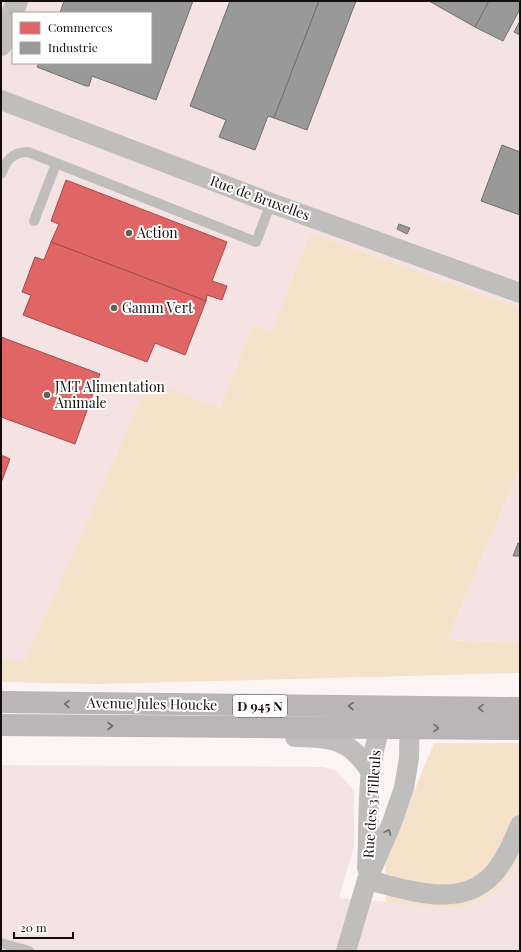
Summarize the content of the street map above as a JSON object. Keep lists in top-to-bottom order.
{
  "streets": {
    "main road": ["Avenue Jules Houcke", "D 945 N"],
    "street": ["Rue de Bruxelles", "Rue des 3 Tilleuls"]
  },
  "crossings": [
    ["Avenue Jules Houcke", "Rue des 3 Tilleuls"]
  ],
  "places": ["Action", "Gamm Vert", "JMT Alimentation Animale"],
  "legend": ["Commerces", "Industrie"],
  "scale_bar": "20 m"
}
